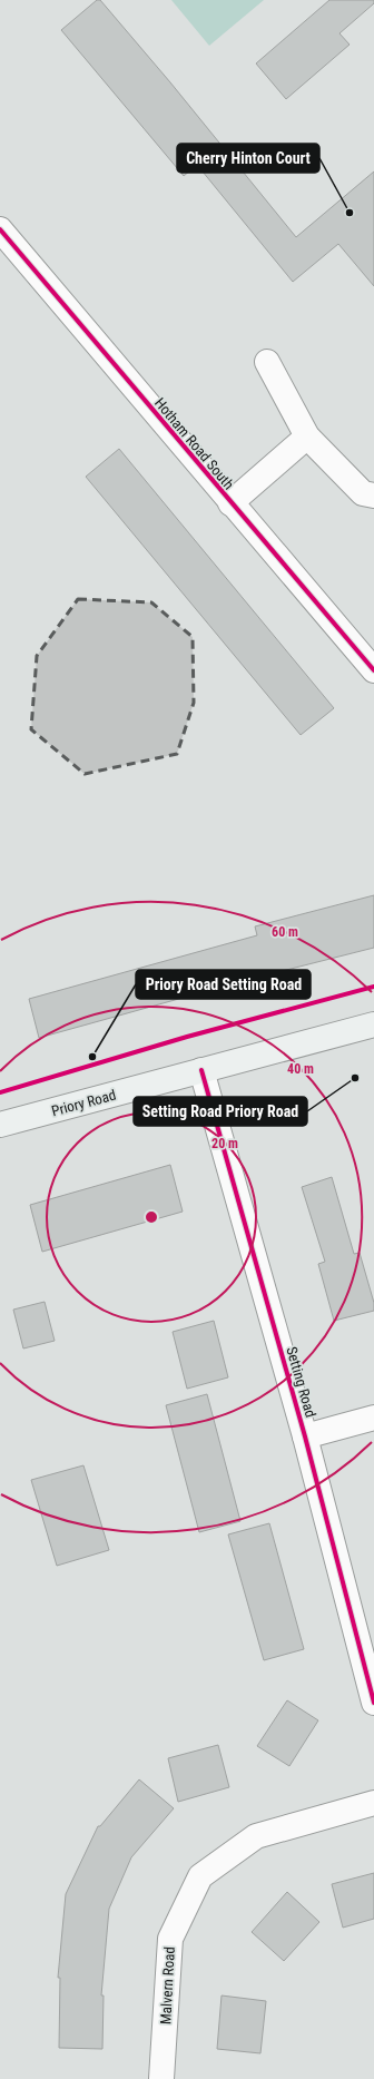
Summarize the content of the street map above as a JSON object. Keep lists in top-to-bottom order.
{
  "streets": {
    "street": [
      "Hotham Road South",
      "Priory Road",
      "Setting Road",
      "Malvern Road"
    ]
  },
  "crossings": [
    ["Priory Road", "Setting Road"]
  ],
  "places": ["Cherry Hinton Court", "Priory Road Setting Road", "Setting Road Priory Road"],
  "rings": ["60 m", "40 m", "20 m"]
}
